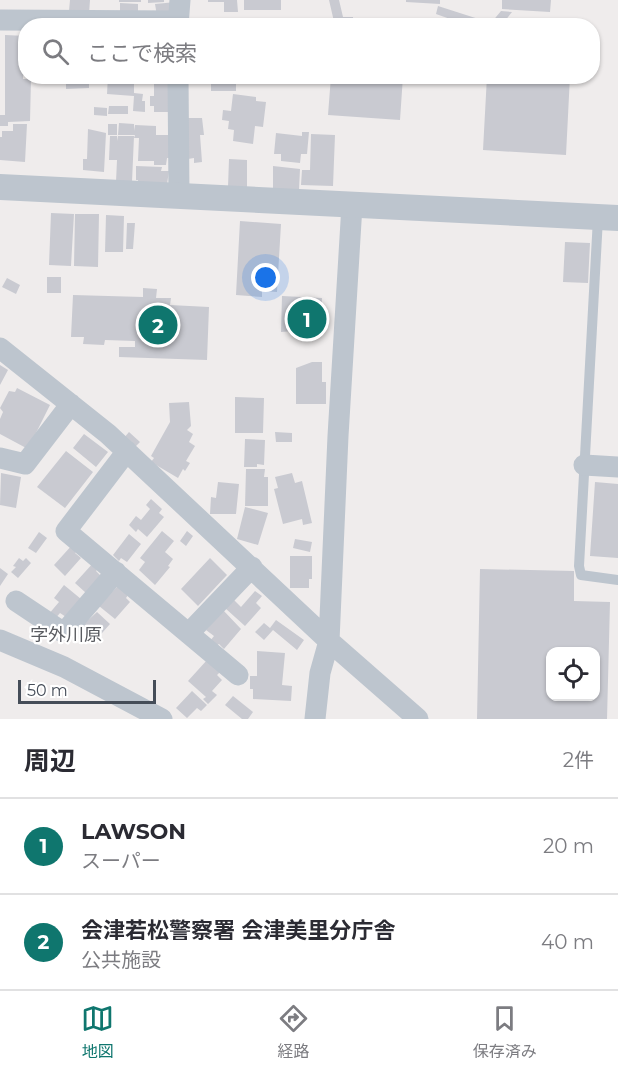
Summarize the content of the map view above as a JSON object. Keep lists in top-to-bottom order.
{
  "districts": ["字外川原"],
  "scale_bar": "50 m",
  "page": {
    "search": "ここで検索",
    "pins": ["1", "2"],
    "scale": "50 m",
    "heading": ["周辺", "2件"],
    "list": [
      {
        "mark": "1",
        "name": "LAWSON",
        "note": "スーパー",
        "value": "20 m"
      },
      {
        "mark": "2",
        "name": "会津若松警察署 会津美里分庁舎",
        "note": "公共施設",
        "value": "40 m"
      }
    ],
    "nav": ["地図", "経路", "保存済み"]
  }
}
